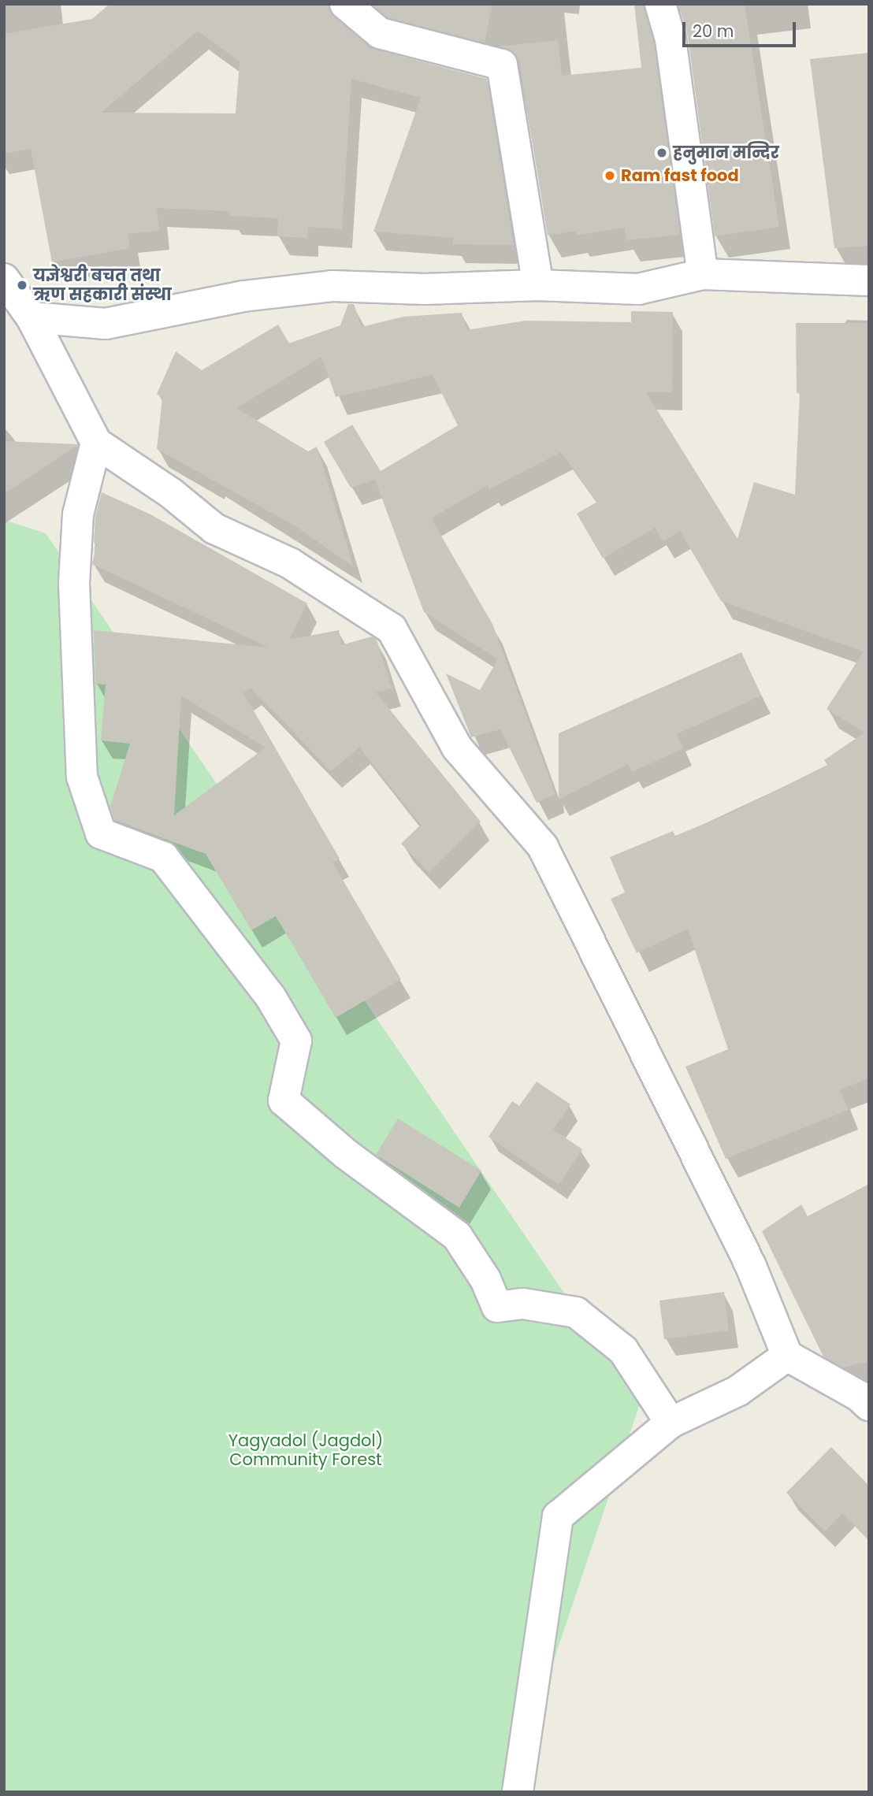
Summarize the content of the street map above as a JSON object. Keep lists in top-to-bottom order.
{
  "parks": ["Yagyadol (Jagdol) Community Forest"],
  "places": ["हनुमान मन्दिर", "Ram fast food", "यज्ञेश्वरी बचत तथा ऋण सहकारी संस्था"],
  "scale_bar": "20 m"
}
